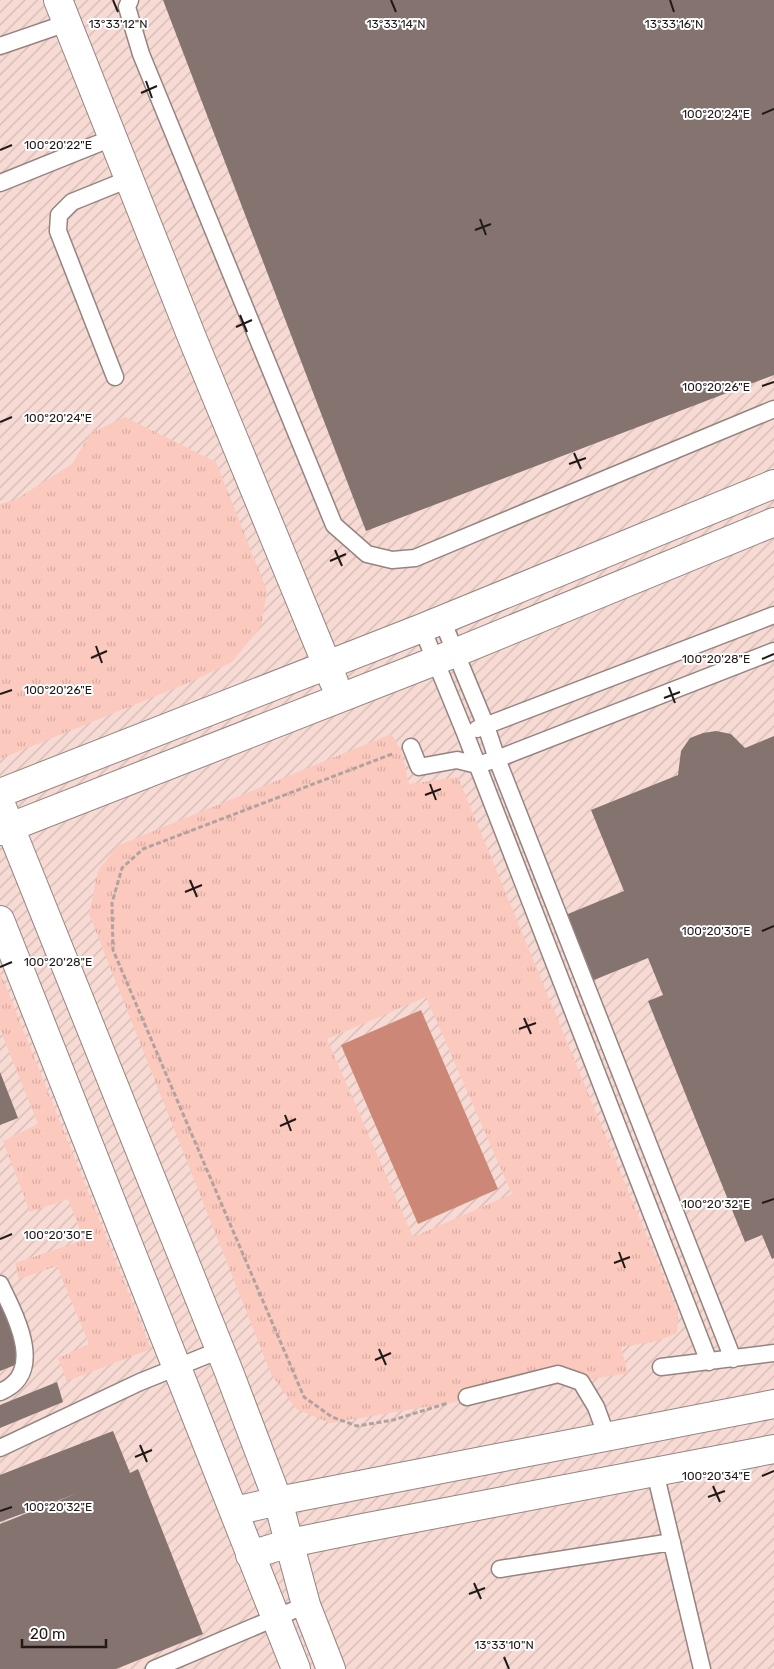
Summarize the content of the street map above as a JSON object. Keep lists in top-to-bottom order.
{
  "scale_bar": "20 m",
  "coordinates": [
    "13°33'12\"N",
    "13°33'14\"N",
    "13°33'16\"N",
    "100°20'24\"E",
    "100°20'22\"E",
    "100°20'26\"E",
    "100°20'28\"E",
    "100°20'30\"E",
    "100°20'32\"E",
    "100°20'34\"E",
    "13°33'10\"N"
  ]
}
